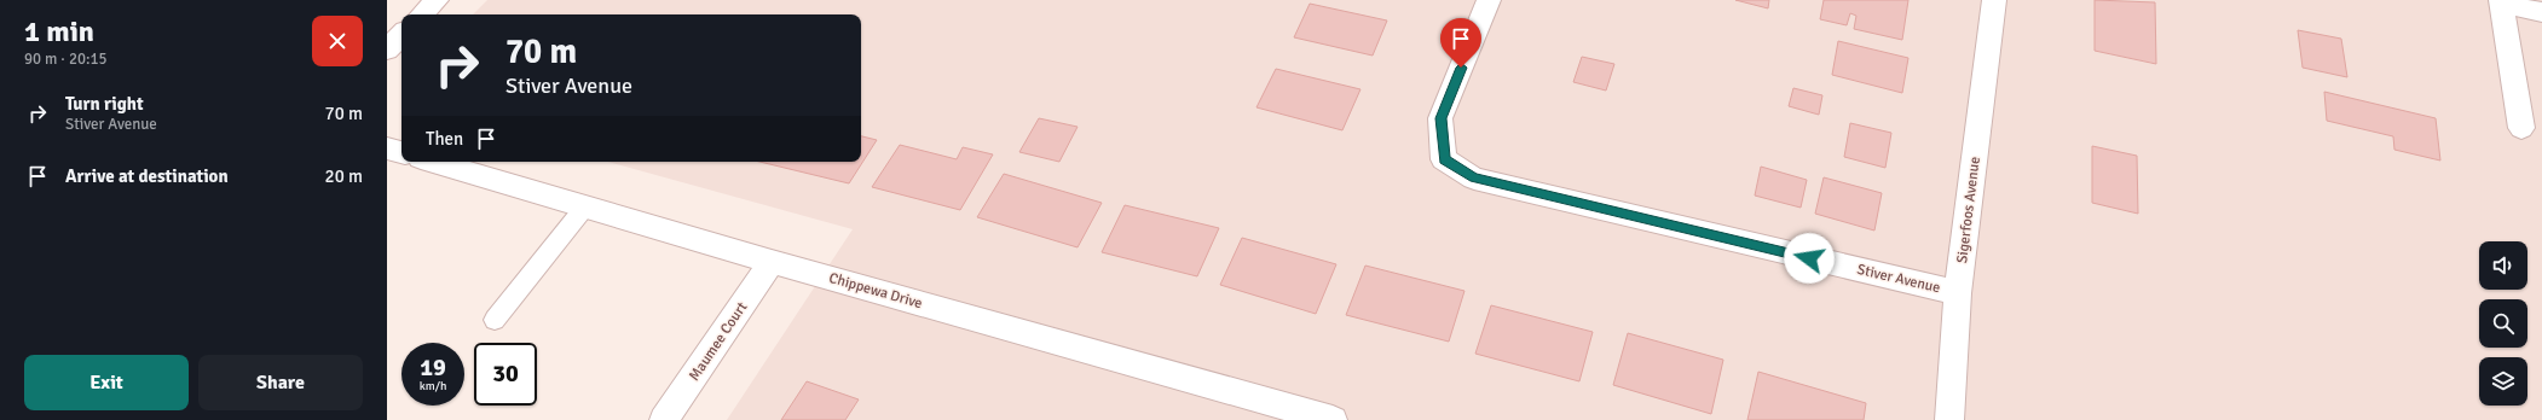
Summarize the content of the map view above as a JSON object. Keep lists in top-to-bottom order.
{
  "streets": {
    "street": [
      "Sigerfoos Avenue",
      "Stiver Avenue",
      "Chippewa Drive",
      "Maumee Court"
    ]
  },
  "crossings": [
    ["Sigerfoos Avenue", "Stiver Avenue"],
    ["Chippewa Drive", "Maumee Court"]
  ],
  "page": {
    "heading": ["1 min", "90 m · 20:15"],
    "turn": ["70 m", "Stiver Avenue"],
    "list": [
      {
        "name": "Turn right",
        "note": "Stiver Avenue",
        "value": "70 m"
      },
      {
        "name": "Arrive at destination",
        "value": "20 m"
      }
    ],
    "then": "Then",
    "speed": "19 km/h",
    "limit": "30",
    "buttons": ["Exit", "Share"]
  }
}
